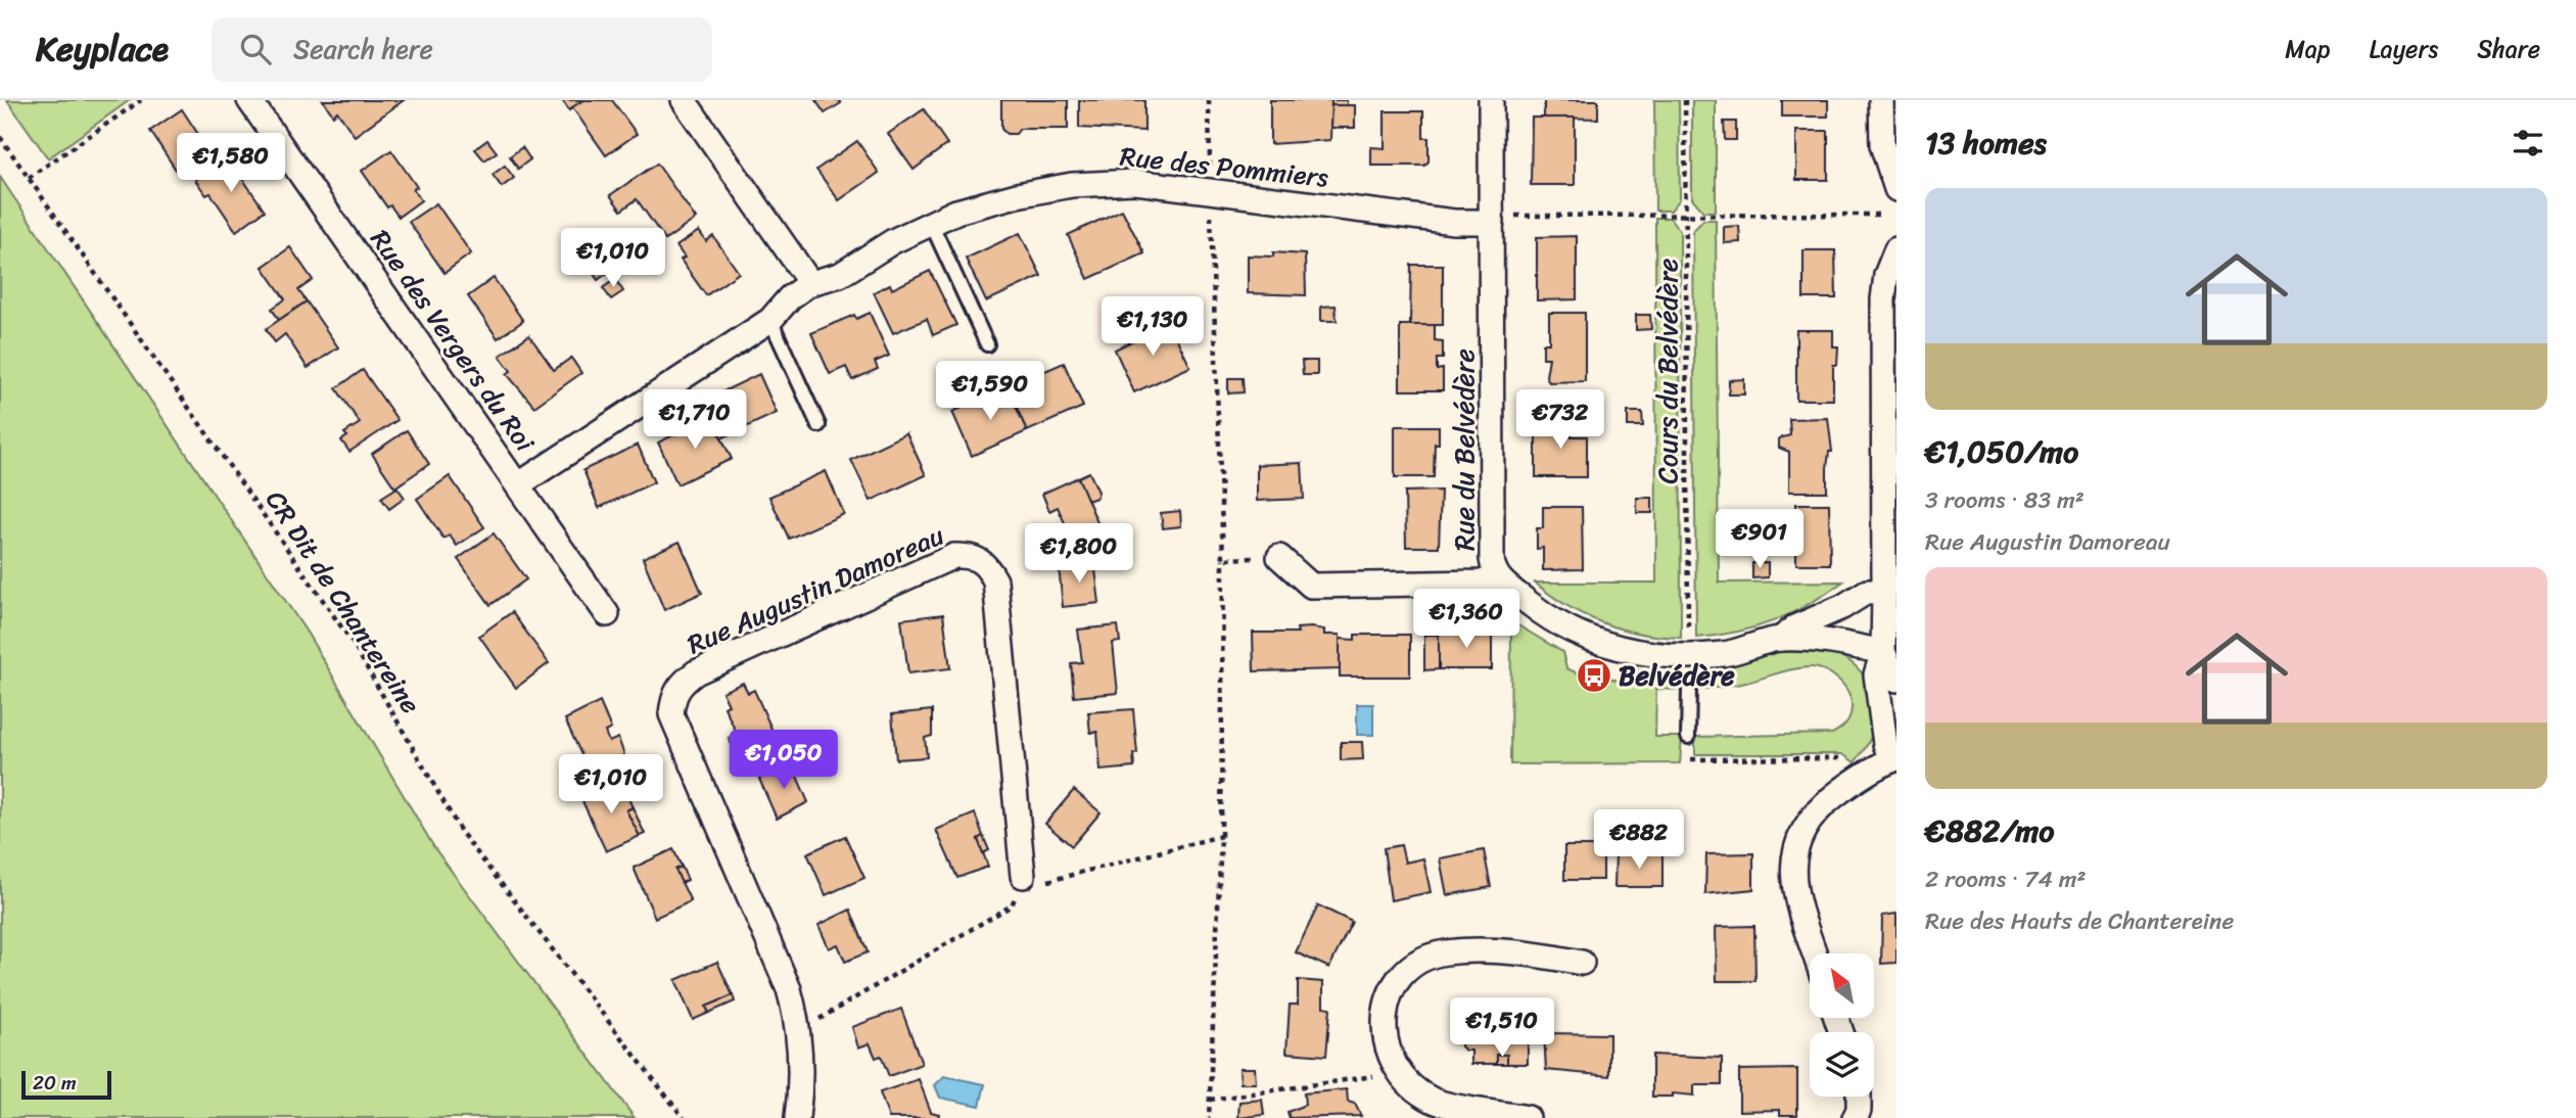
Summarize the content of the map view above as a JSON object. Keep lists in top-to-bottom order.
{
  "streets": {
    "street": [
      "Rue des Pommiers",
      "Rue des Vergers du Roi",
      "Rue du Belvédère",
      "Rue Augustin Damoreau"
    ],
    "path": ["Cours du Belvédère", "CR Dit de Chantereine"]
  },
  "crossings": [
    ["Rue des Pommiers", "Rue des Vergers du Roi"],
    ["Rue des Pommiers", "Rue du Belvédère"]
  ],
  "places": {
    "bus stop": ["Belvédère"]
  },
  "scale_bar": "20 m",
  "north": "top left",
  "page": {
    "header": "Keyplace",
    "search": "Search here",
    "nav": ["Map", "Layers", "Share"],
    "heading": "13 homes",
    "price": [
      "€1,580",
      "€1,010",
      "€1,130",
      "€1,590",
      "€1,710",
      "€732",
      "€901",
      "€1,800",
      "€1,360",
      "€1,050",
      "€1,010",
      "€882",
      "€1,510"
    ],
    "list": [
      {
        "name": "€1,050/mo",
        "note": "3 rooms · 83 m² · Rue Augustin Damoreau"
      },
      {
        "name": "€882/mo",
        "note": "2 rooms · 74 m² · Rue des Hauts de Chantereine"
      }
    ],
    "scale": "20 m"
  }
}
